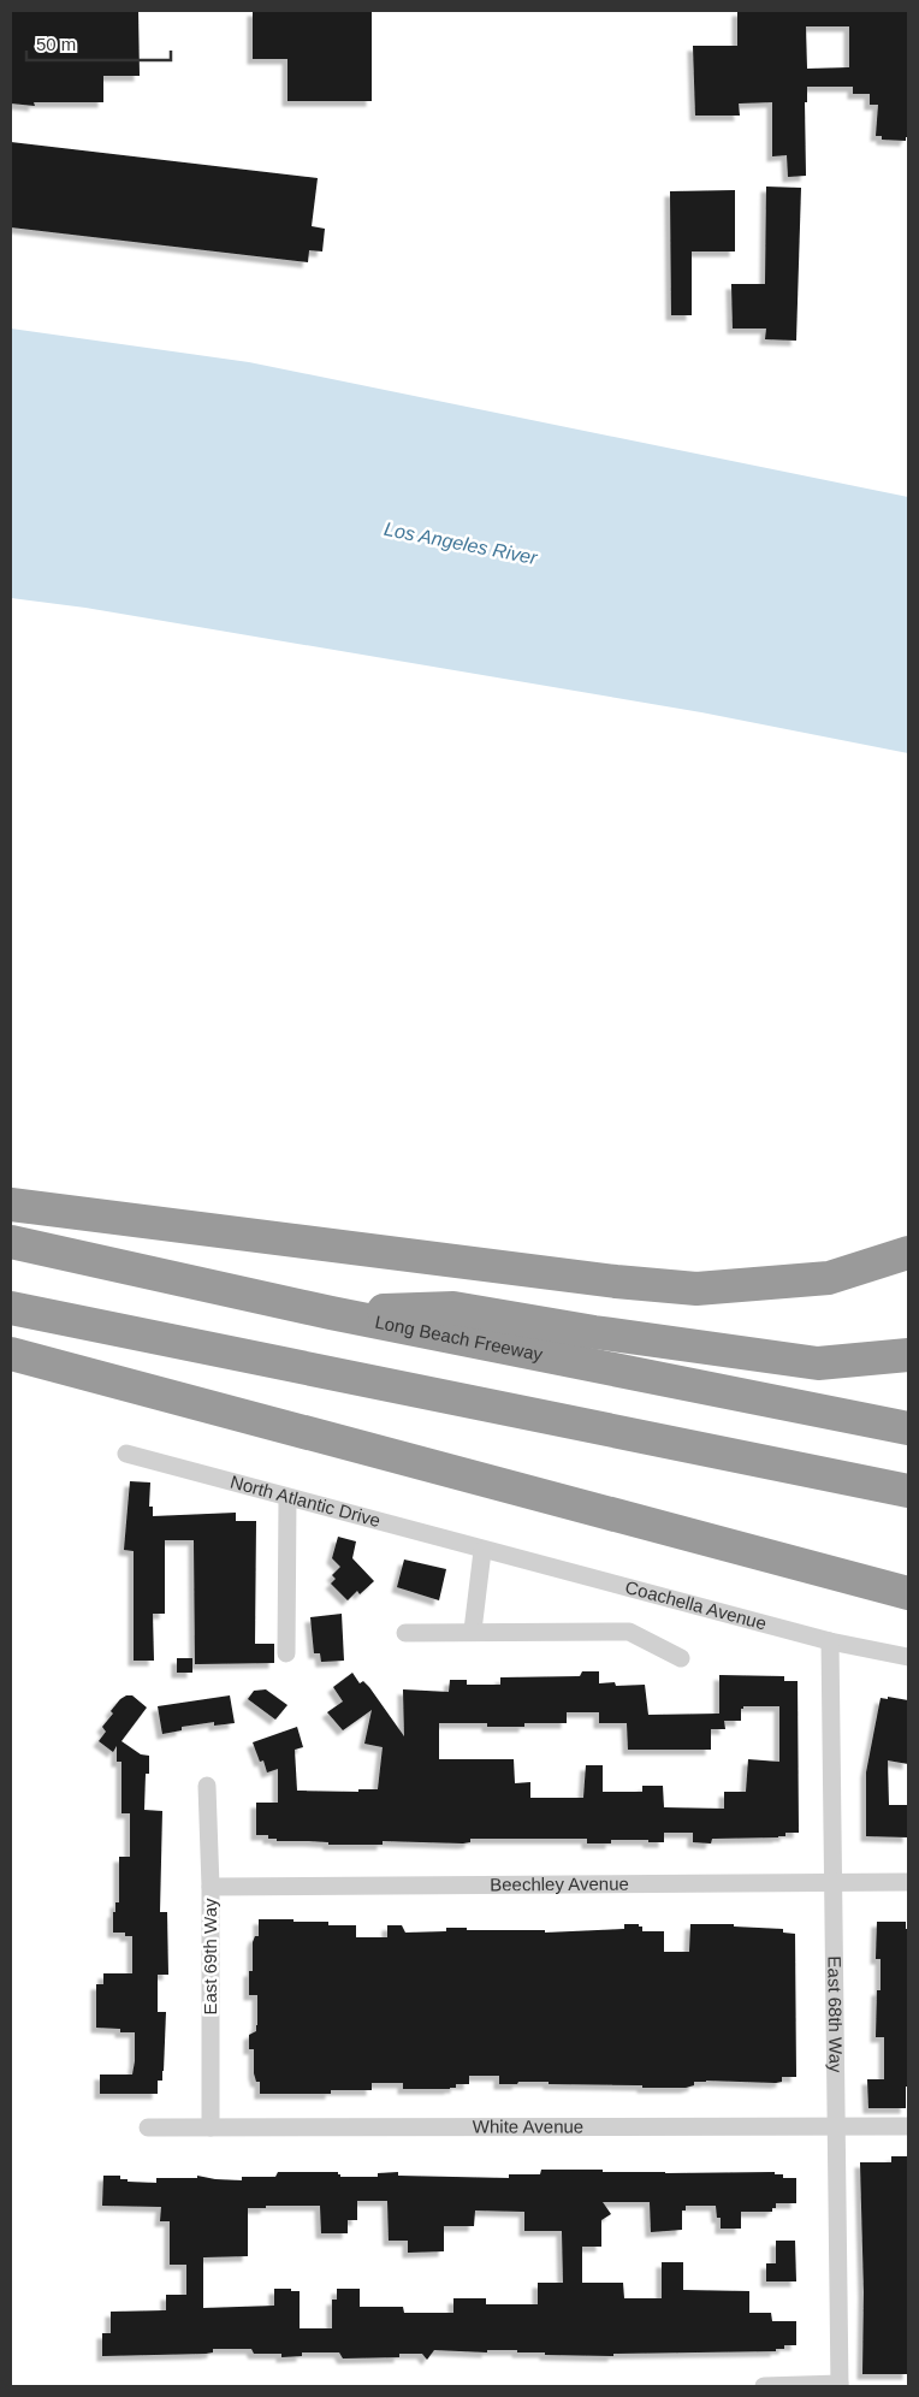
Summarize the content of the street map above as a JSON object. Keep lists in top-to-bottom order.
{
  "streets": {
    "highway": ["Long Beach Freeway"],
    "street": [
      "North Atlantic Drive",
      "Coachella Avenue",
      "Beechley Avenue",
      "East 69th Way",
      "East 68th Way",
      "White Avenue"
    ]
  },
  "crossings": [
    ["North Atlantic Drive", "Coachella Avenue"],
    ["Coachella Avenue", "East 68th Way"],
    ["Beechley Avenue", "East 69th Way"],
    ["Beechley Avenue", "East 68th Way"],
    ["East 69th Way", "White Avenue"],
    ["East 68th Way", "White Avenue"]
  ],
  "water": ["Los Angeles River"],
  "scale_bar": "50 m"
}
